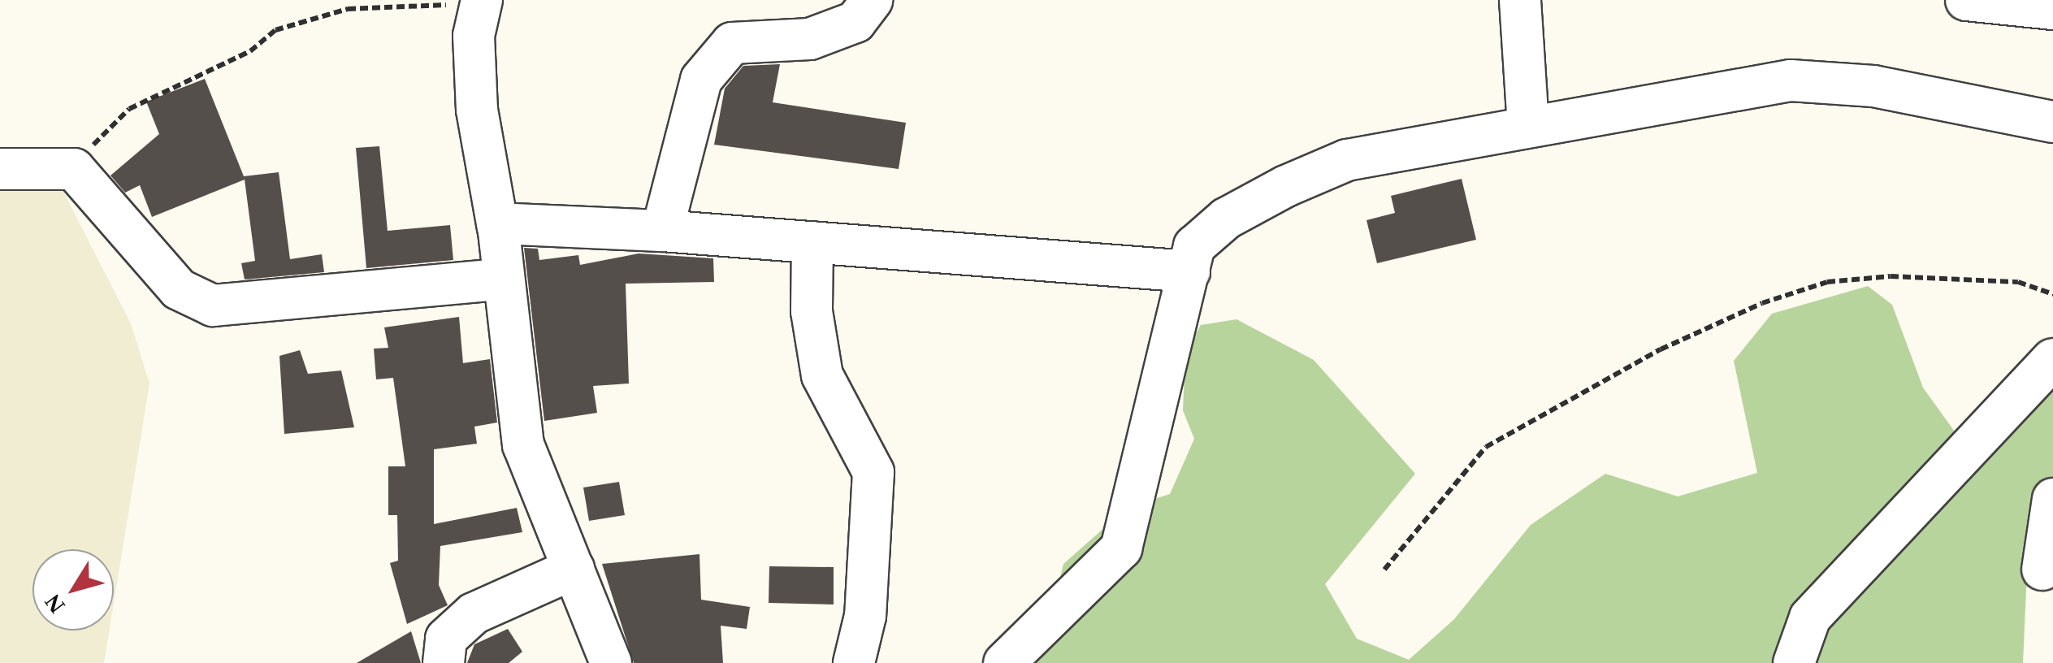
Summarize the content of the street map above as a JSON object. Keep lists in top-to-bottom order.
{
  "north": "bottom left"
}
